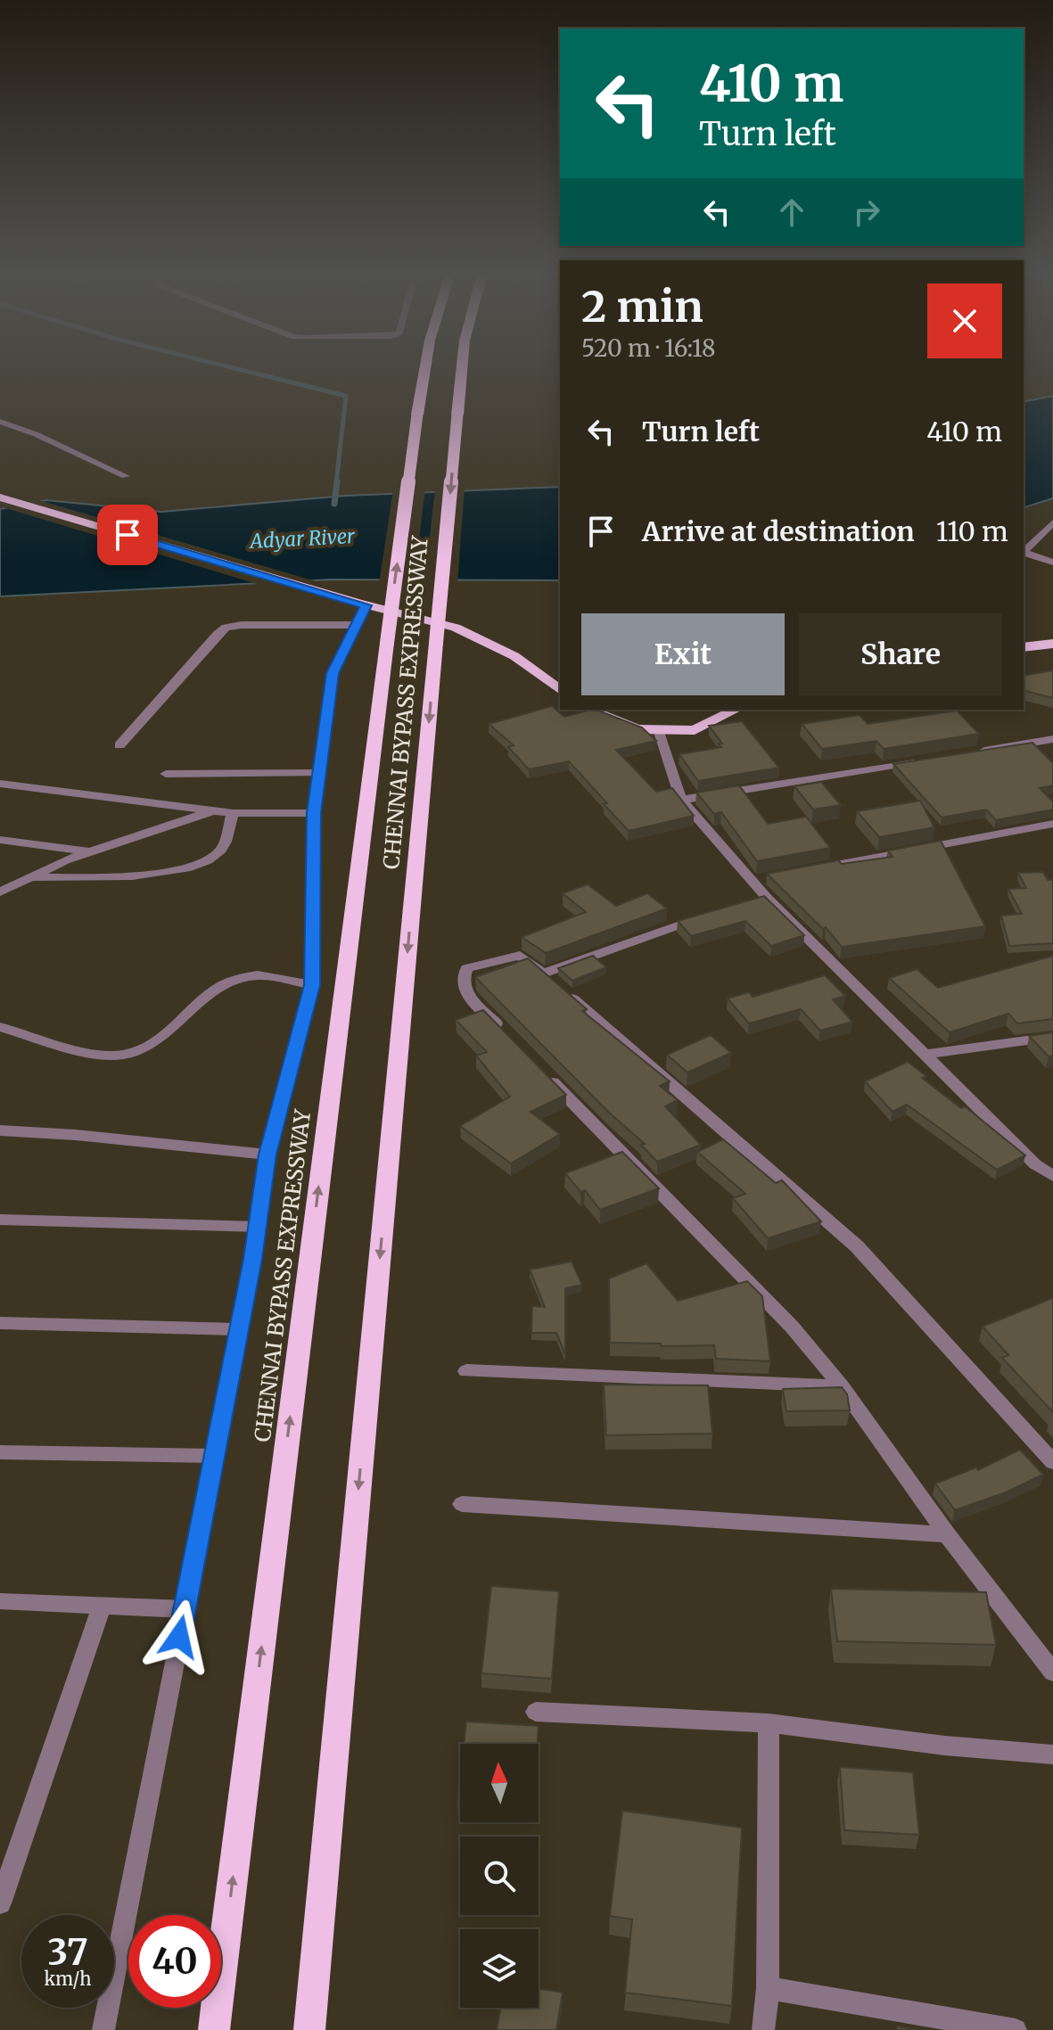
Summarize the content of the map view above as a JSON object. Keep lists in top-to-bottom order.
{
  "streets": {
    "highway": ["CHENNAI BYPASS EXPRESSWAY"]
  },
  "water": ["Adyar River"],
  "north": "top",
  "page": {
    "turn": ["410 m", "Turn left"],
    "heading": ["2 min", "520 m · 16:18"],
    "list": [
      {
        "name": "Turn left",
        "value": "410 m"
      },
      {
        "name": "Arrive at destination",
        "value": "110 m"
      }
    ],
    "buttons": ["Exit", "Share"],
    "speed": "37 km/h",
    "limit": "40"
  }
}
